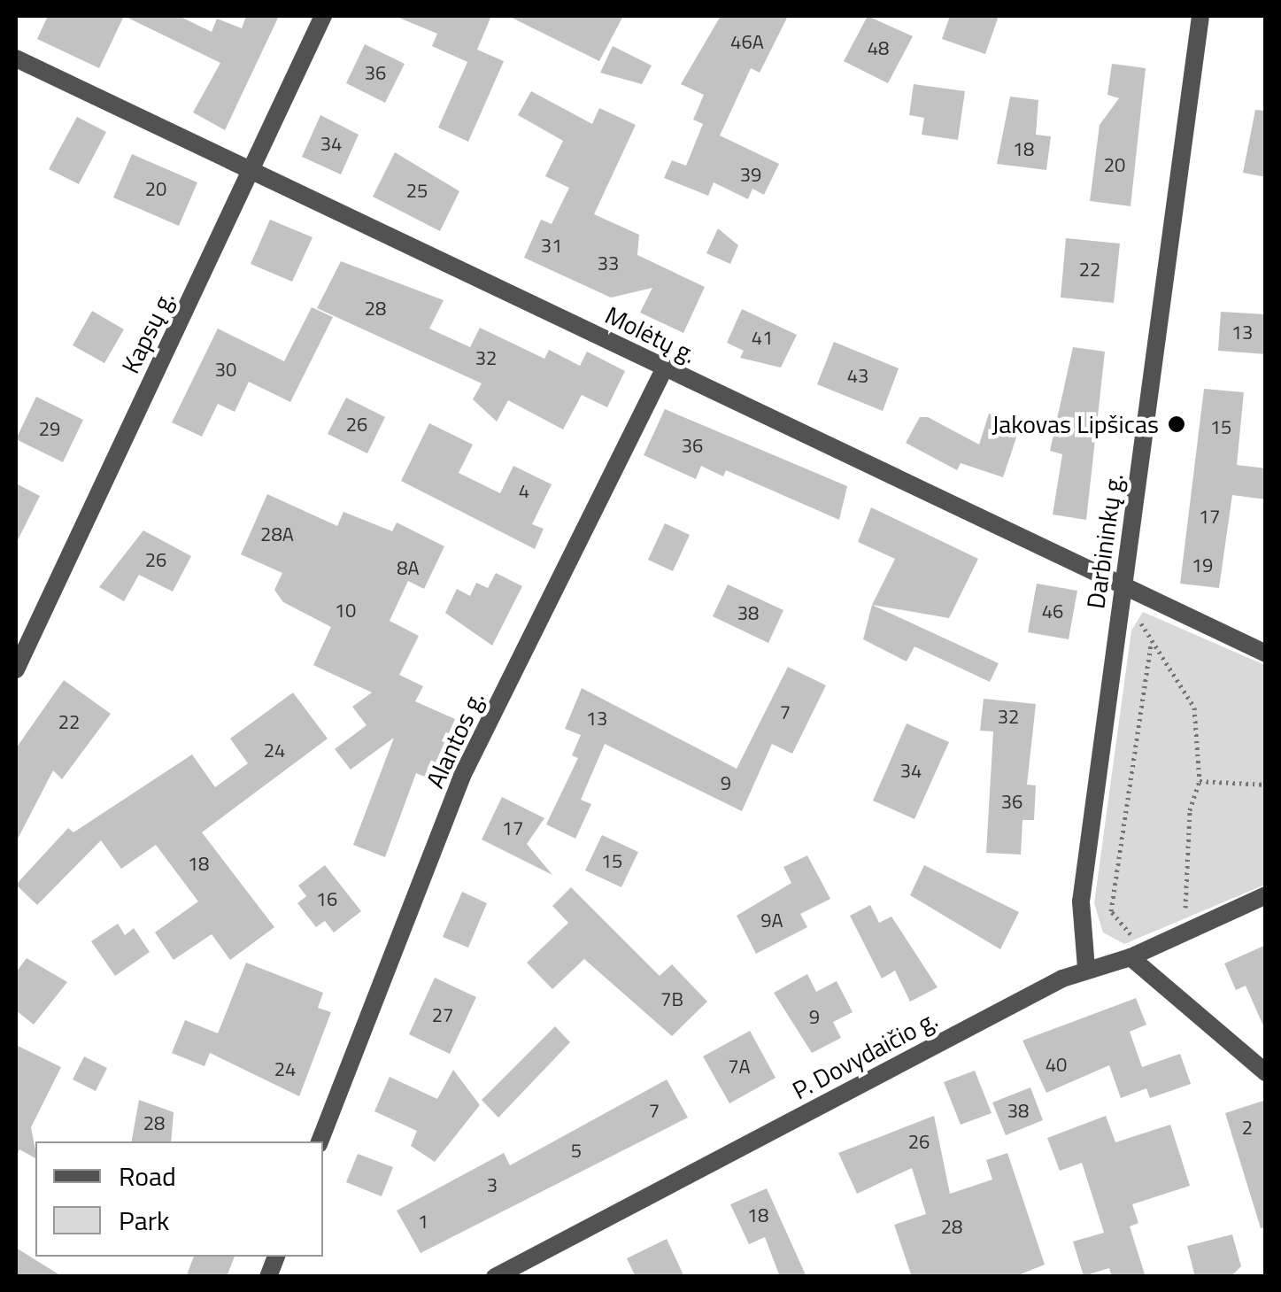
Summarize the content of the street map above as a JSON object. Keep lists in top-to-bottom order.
{
  "streets": {
    "street": [
      "Kapsų g.",
      "Molėtų g.",
      "Darbininkų g.",
      "Alantos g.",
      "P. Dovydaičio g."
    ]
  },
  "crossings": [
    ["Kapsų g.", "Molėtų g."],
    ["Molėtų g.", "Darbininkų g."],
    ["Molėtų g.", "Alantos g."],
    ["Darbininkų g.", "P. Dovydaičio g."]
  ],
  "places": ["Jakovas Lipšicas"],
  "house_numbers": [
    "46A",
    "48",
    "36",
    "34",
    "18",
    "20",
    "39",
    "20",
    "25",
    "31",
    "33",
    "22",
    "28",
    "13",
    "41",
    "32",
    "30",
    "43",
    "26",
    "15",
    "29",
    "36",
    "4",
    "17",
    "28A",
    "26",
    "19",
    "8A",
    "10",
    "46",
    "38",
    "7",
    "32",
    "13",
    "22",
    "24",
    "34",
    "9",
    "36",
    "17",
    "15",
    "18",
    "16",
    "9A",
    "7B",
    "27",
    "9",
    "40",
    "7A",
    "24",
    "7",
    "38",
    "28",
    "2",
    "26",
    "5",
    "3",
    "18",
    "1",
    "28"
  ],
  "legend": ["Road", "Park"]
}
